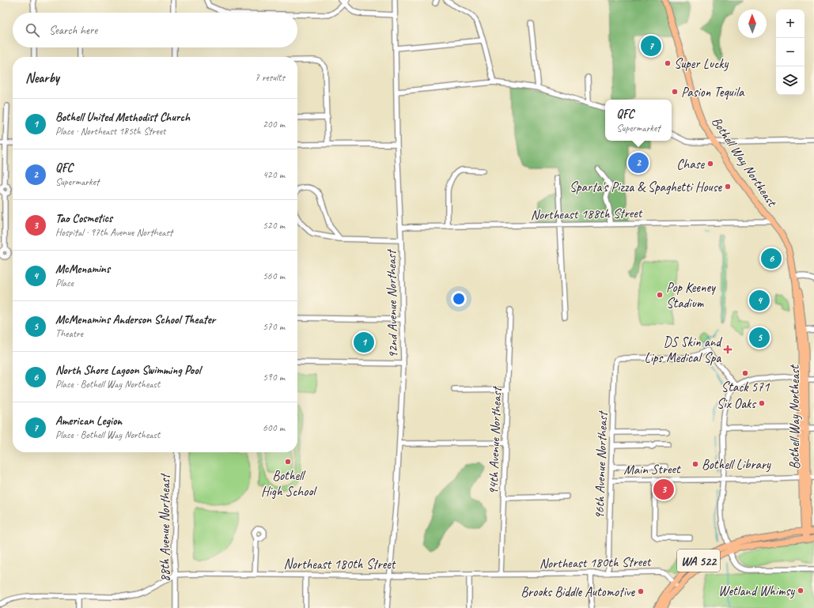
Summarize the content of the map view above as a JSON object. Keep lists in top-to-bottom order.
{
  "streets": {
    "main road": ["Bothell Way Northeast", "WA 522"],
    "street": [
      "Northeast 188th Street",
      "92nd Avenue Northeast",
      "94th Avenue Northeast",
      "96th Avenue Northeast",
      "Main Street",
      "88th Avenue Northeast",
      "Northeast 180th Street"
    ]
  },
  "crossings": [
    ["Bothell Way Northeast", "Northeast 188th Street"],
    ["Bothell Way Northeast", "Main Street"],
    ["Bothell Way Northeast", "WA 522"],
    ["Northeast 188th Street", "92nd Avenue Northeast"],
    ["92nd Avenue Northeast", "Northeast 180th Street"],
    ["94th Avenue Northeast", "Northeast 180th Street"],
    ["96th Avenue Northeast", "Main Street"],
    ["96th Avenue Northeast", "Northeast 180th Street"],
    ["88th Avenue Northeast", "Northeast 180th Street"],
    ["WA 522", "Northeast 180th Street"]
  ],
  "places": {
    "other": [
      "Super Lucky",
      "Pasion Tequila",
      "Chase",
      "Sparta's Pizza & Spaghetti House",
      "Pop Keeney Stadium",
      "Stack 571",
      "Six Oaks",
      "Bothell High School",
      "Bothell Library",
      "Wetland Whimsy",
      "Brooks Biddle Automotive"
    ],
    "health": ["DS Skin and Lips Medical Spa"]
  },
  "north": "top",
  "page": {
    "map_buttons": ["+", "−"],
    "search": "Search here",
    "pins": [
      "7",
      "2",
      "6",
      "4",
      "5",
      "1",
      "3"
    ],
    "heading": ["Nearby", "7 results"],
    "list": [
      {
        "mark": "1",
        "name": "Bothell United Methodist Church",
        "note": "Place · Northeast 185th Street",
        "value": "200 m"
      },
      {
        "mark": "2",
        "name": "QFC",
        "note": "Supermarket",
        "value": "420 m"
      },
      {
        "mark": "3",
        "name": "Tao Cosmetics",
        "note": "Hospital · 97th Avenue Northeast",
        "value": "520 m"
      },
      {
        "mark": "4",
        "name": "McMenamins",
        "note": "Place",
        "value": "560 m"
      },
      {
        "mark": "5",
        "name": "McMenamins Anderson School Theater",
        "note": "Theatre",
        "value": "570 m"
      },
      {
        "mark": "6",
        "name": "North Shore Lagoon Swimming Pool",
        "note": "Place · Bothell Way Northeast",
        "value": "590 m"
      },
      {
        "mark": "7",
        "name": "American Legion",
        "note": "Place · Bothell Way Northeast",
        "value": "600 m"
      }
    ],
    "popup": ["QFC", "Supermarket"]
  }
}
